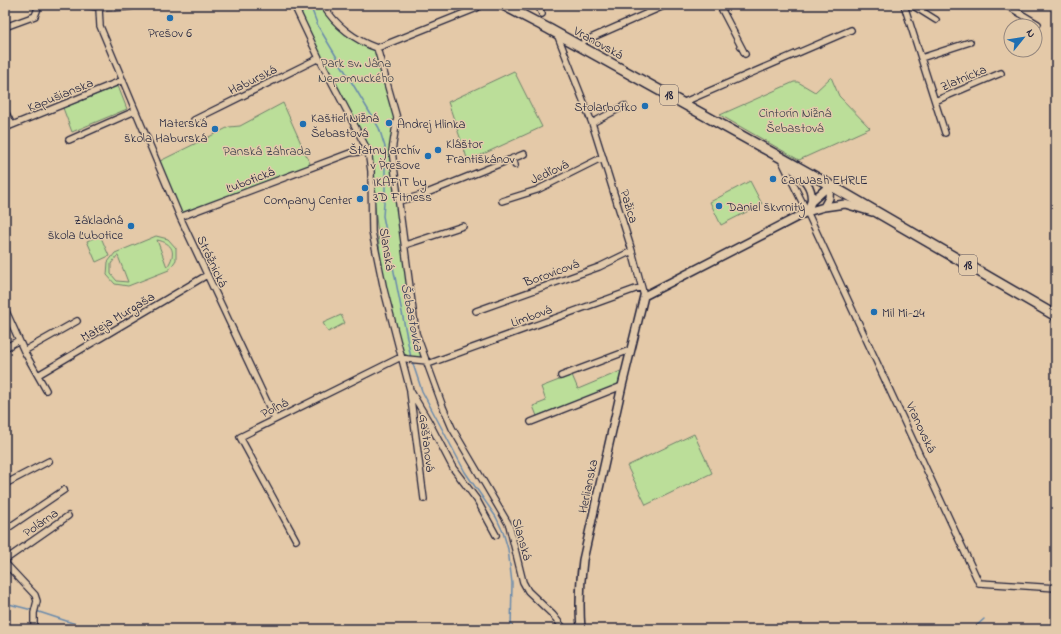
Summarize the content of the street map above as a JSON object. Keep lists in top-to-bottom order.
{
  "streets": {
    "main road": ["Vranovská", "18"],
    "street": [
      "Zlatnícka",
      "Haburská",
      "Kapušianska",
      "Jedľová",
      "Ľubotická",
      "Pažica",
      "Slanská",
      "Strážnická",
      "Borovicová",
      "Limbová",
      "Mateja Murgaša",
      "Poľná",
      "Gaštanová",
      "Herlianska",
      "Polárna"
    ]
  },
  "crossings": [
    ["Vranovská", "Pažica"],
    ["Haburská", "Slanská"],
    ["Kapušianska", "Strážnická"],
    ["Jedľová", "Pažica"],
    ["Ľubotická", "Slanská"],
    ["Ľubotická", "Strážnická"],
    ["Pažica", "Borovicová"],
    ["Pažica", "Limbová"],
    ["Pažica", "Herlianska"],
    ["Slanská", "Limbová"],
    ["Slanská", "Poľná"],
    ["Slanská", "Gaštanová"],
    ["Strážnická", "Mateja Murgaša"],
    ["Strážnická", "Poľná"]
  ],
  "water": ["Šebastovka"],
  "parks": ["Park sv. Jána Nepomuckého", "Cintorín Nižná Šebastová", "Panská Záhrada"],
  "places": [
    "Prešov 6",
    "Stolarbotko",
    "Andrej Hlinka",
    "Kaštieľ Nižná Šebastová",
    "Materská škola Haburská",
    "Kláštor Františkánov",
    "Štátny archív v Prešove",
    "CarWash EHRLE",
    "IKAFIT by 3D Fitness",
    "Company Center",
    "Daniel škvrnitý",
    "Základná škola Ľubotice",
    "Mil Mi-24"
  ],
  "north": "top right"
}
